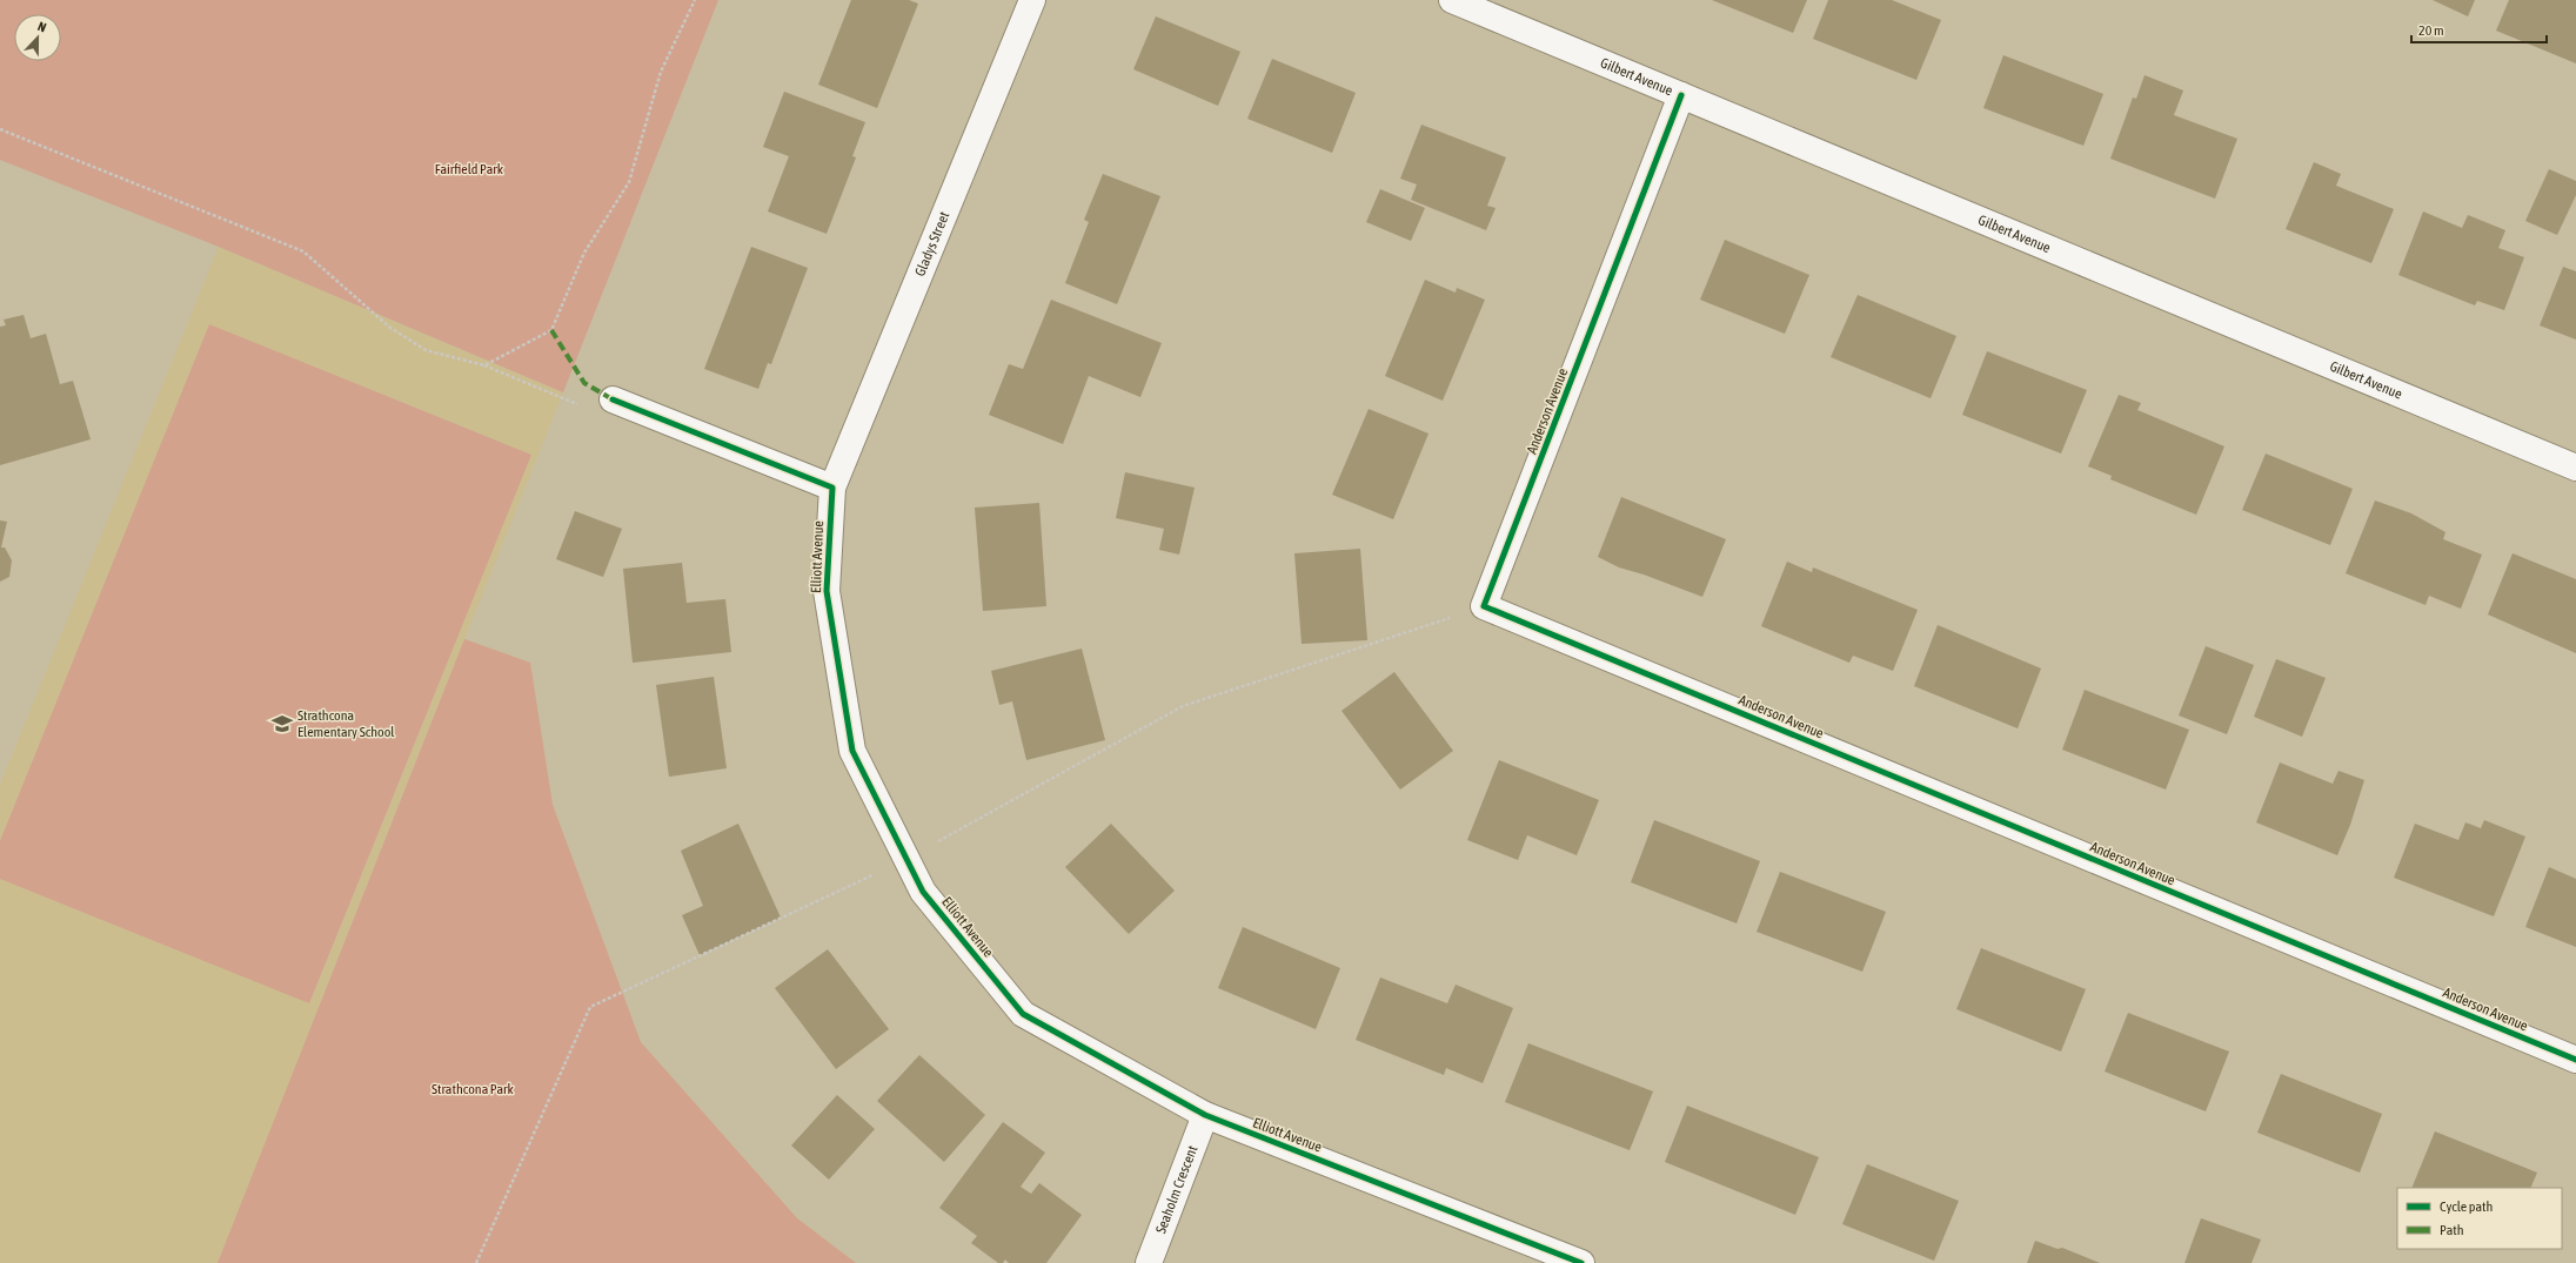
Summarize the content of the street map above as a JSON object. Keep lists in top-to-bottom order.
{
  "streets": {
    "street": [
      "Gilbert Avenue",
      "Gladys Street",
      "Anderson Avenue",
      "Elliott Avenue",
      "Seaholm Crescent"
    ]
  },
  "crossings": [
    ["Gilbert Avenue", "Anderson Avenue"],
    ["Gladys Street", "Elliott Avenue"],
    ["Elliott Avenue", "Seaholm Crescent"]
  ],
  "parks": ["Fairfield Park", "Strathcona Park"],
  "places": {
    "school or university": ["Strathcona Elementary School"]
  },
  "legend": ["Cycle path", "Path"],
  "scale_bar": "20 m",
  "north": "top"
}
